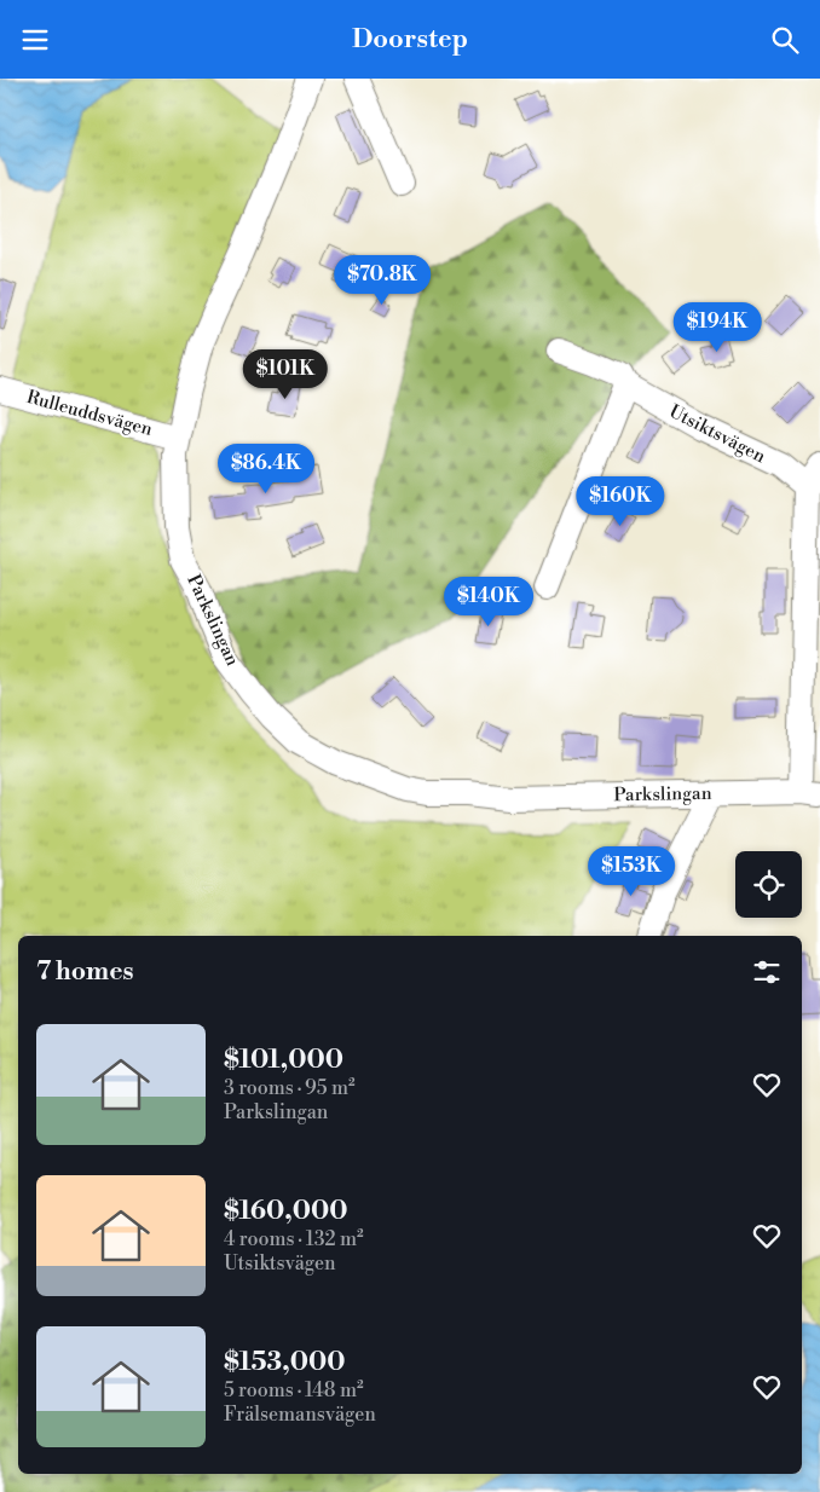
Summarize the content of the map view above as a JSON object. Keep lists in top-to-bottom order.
{
  "streets": {
    "street": ["Rulleuddsvägen", "Utsiktsvägen", "Parkslingan"]
  },
  "crossings": [
    ["Rulleuddsvägen", "Parkslingan"]
  ],
  "page": {
    "header": "Doorstep",
    "price": [
      "$70.8K",
      "$194K",
      "$101K",
      "$86.4K",
      "$160K",
      "$140K",
      "$153K"
    ],
    "heading": "7 homes",
    "list": [
      {
        "name": "$101,000",
        "note": "3 rooms · 95 m² · Parkslingan"
      },
      {
        "name": "$160,000",
        "note": "4 rooms · 132 m² · Utsiktsvägen"
      },
      {
        "name": "$153,000",
        "note": "5 rooms · 148 m² · Frälsemansvägen"
      }
    ]
  }
}
